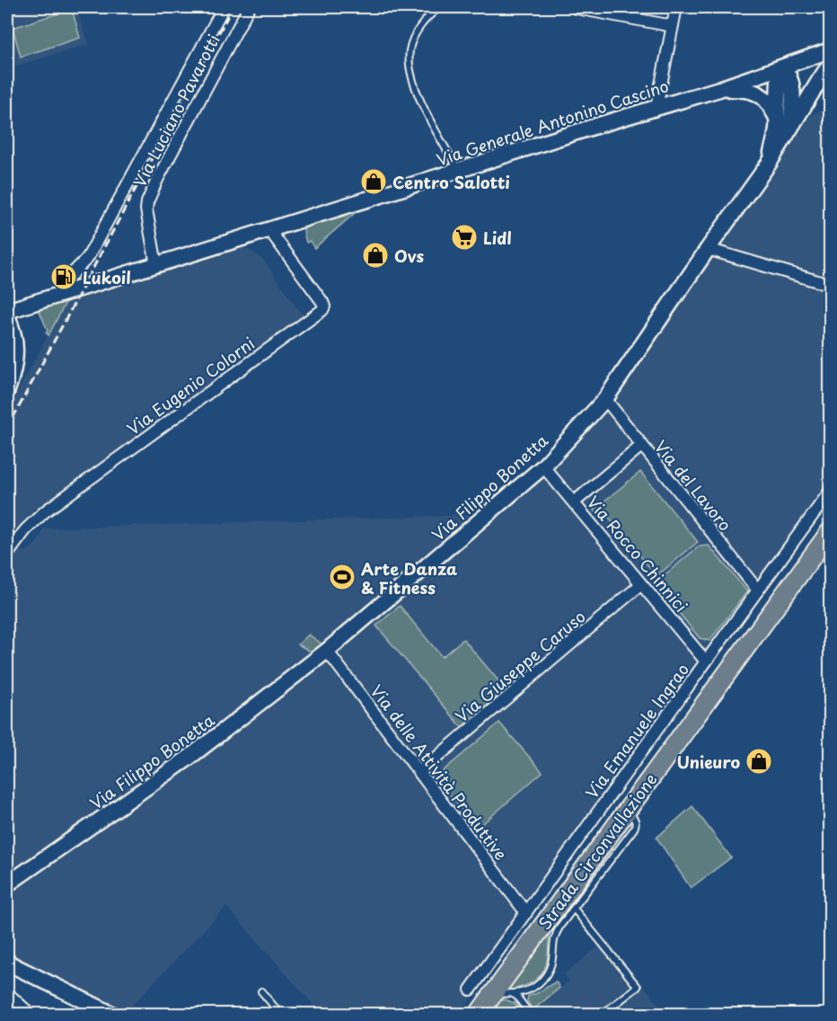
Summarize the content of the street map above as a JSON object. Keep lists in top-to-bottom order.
{
  "streets": {
    "main road": ["Strada Circonvallazione"],
    "street": [
      "Via Luciano Pavarotti",
      "Via Generale Antonino Cascino",
      "Via Eugenio Colorni",
      "Via del Lavoro",
      "Via Filippo Bonetta",
      "Via Rocco Chinnici",
      "Via Giuseppe Caruso",
      "Via Emanuele Ingrao",
      "Via delle Attività Produttive"
    ]
  },
  "crossings": [
    ["Via Luciano Pavarotti", "Via Generale Antonino Cascino"],
    ["Via Generale Antonino Cascino", "Via Eugenio Colorni"],
    ["Via del Lavoro", "Via Filippo Bonetta"],
    ["Via del Lavoro", "Via Emanuele Ingrao"],
    ["Via Filippo Bonetta", "Via Rocco Chinnici"],
    ["Via Filippo Bonetta", "Via delle Attività Produttive"],
    ["Via Rocco Chinnici", "Via Giuseppe Caruso"],
    ["Via Rocco Chinnici", "Via Emanuele Ingrao"],
    ["Via Giuseppe Caruso", "Via delle Attività Produttive"],
    ["Via Emanuele Ingrao", "Via delle Attività Produttive"]
  ],
  "places": {
    "shop": ["Centro Salotti", "Ovs", "Unieuro"],
    "supermarket": ["Lidl"],
    "fuel station": ["Lukoil"],
    "sports": ["Arte Danza & Fitness"]
  }
}
